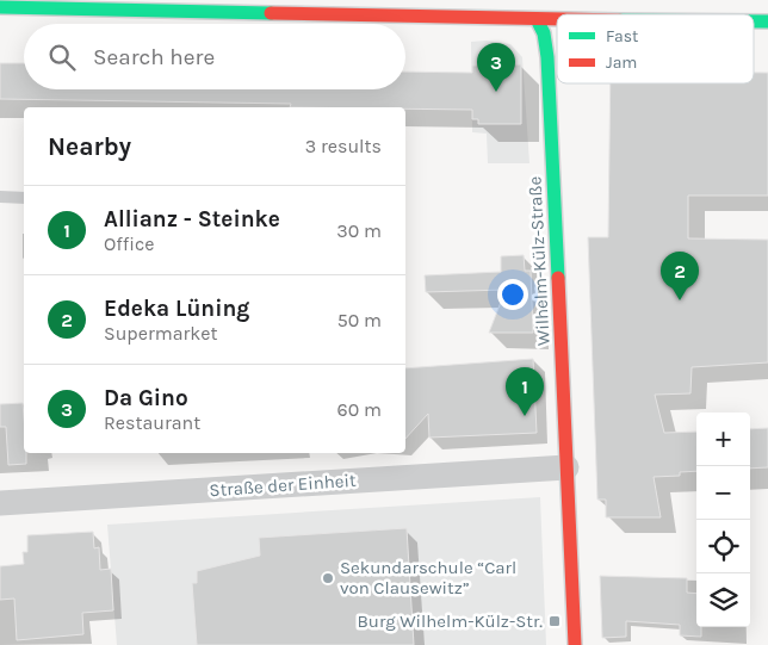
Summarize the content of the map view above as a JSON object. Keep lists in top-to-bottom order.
{
  "streets": {
    "street": ["Wilhelm-Külz-Straße", "Straße der Einheit"]
  },
  "crossings": [
    ["Wilhelm-Külz-Straße", "Straße der Einheit"]
  ],
  "places": {
    "other": ["Sekundarschule “Carl von Clausewitz”"],
    "transit": ["Burg Wilhelm-Külz-Str."]
  },
  "legend": ["Fast", "Jam"],
  "page": {
    "search": "Search here",
    "pins": ["3", "2", "1"],
    "heading": ["Nearby", "3 results"],
    "list": [
      {
        "mark": "1",
        "name": "Allianz - Steinke",
        "note": "Office",
        "value": "30 m"
      },
      {
        "mark": "2",
        "name": "Edeka Lüning",
        "note": "Supermarket",
        "value": "50 m"
      },
      {
        "mark": "3",
        "name": "Da Gino",
        "note": "Restaurant",
        "value": "60 m"
      }
    ],
    "map_buttons": ["+", "−"]
  }
}
